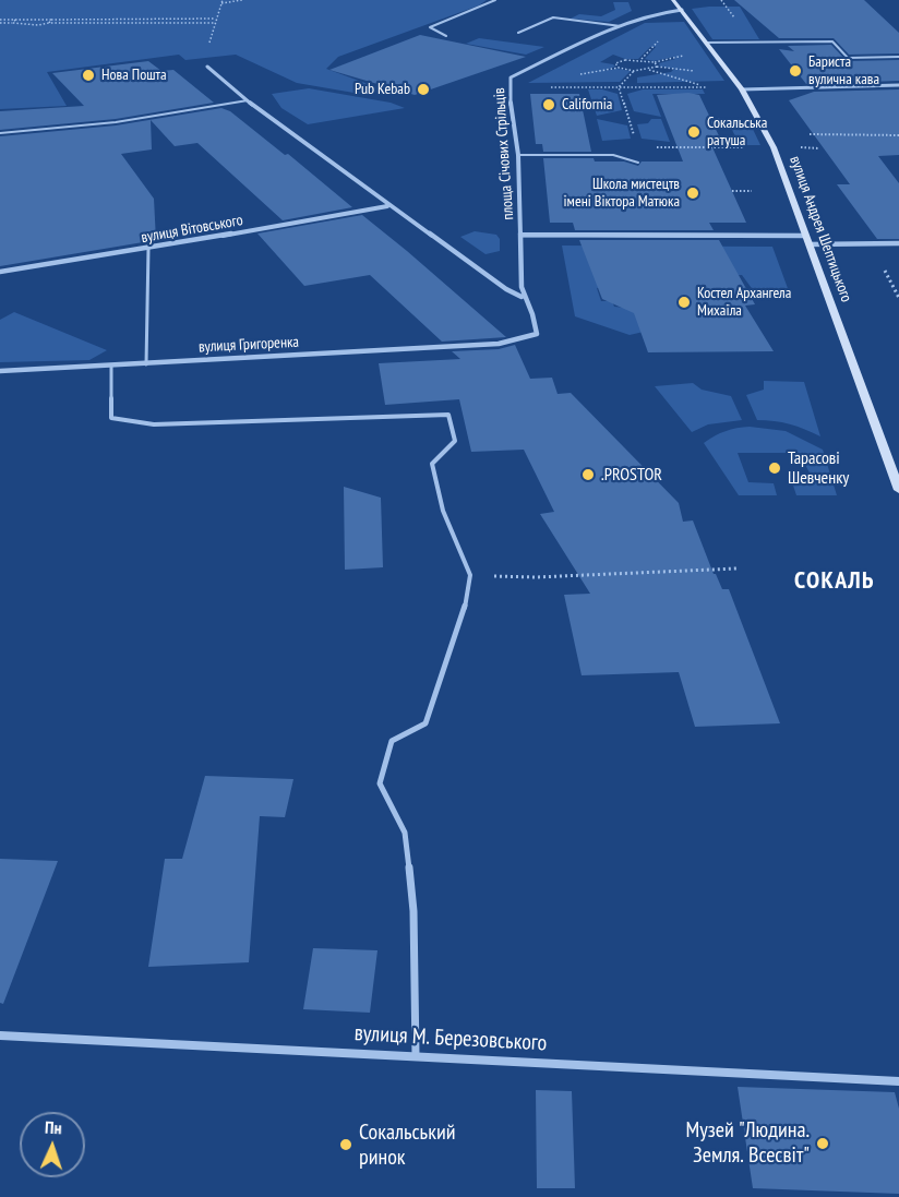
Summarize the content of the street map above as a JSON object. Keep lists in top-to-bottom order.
{
  "streets": {
    "street": [
      "площа Січових Стрільців",
      "вулиця Вітовського",
      "вулиця Андрея Шептицького",
      "вулиця Григоренка",
      "вулиця М. Березовського"
    ]
  },
  "crossings": [
    ["площа Січових Стрільців", "вулиця Андрея Шептицького"],
    ["площа Січових Стрільців", "вулиця Григоренка"]
  ],
  "districts": ["СОКАЛЬ"],
  "places": [
    "Бариста вулична кава",
    "Нова Пошта",
    "Pub Kebab",
    "California",
    "Сокальська ратуша",
    "Школа мистецтв імені Віктора Матюка",
    "Костел Архангела Михаїла",
    "Тарасові Шевченку",
    ".PROSTOR",
    "Музей \"Людина. Земля. Всесвіт\"",
    "Сокальський ринок"
  ],
  "north": "top"
}
